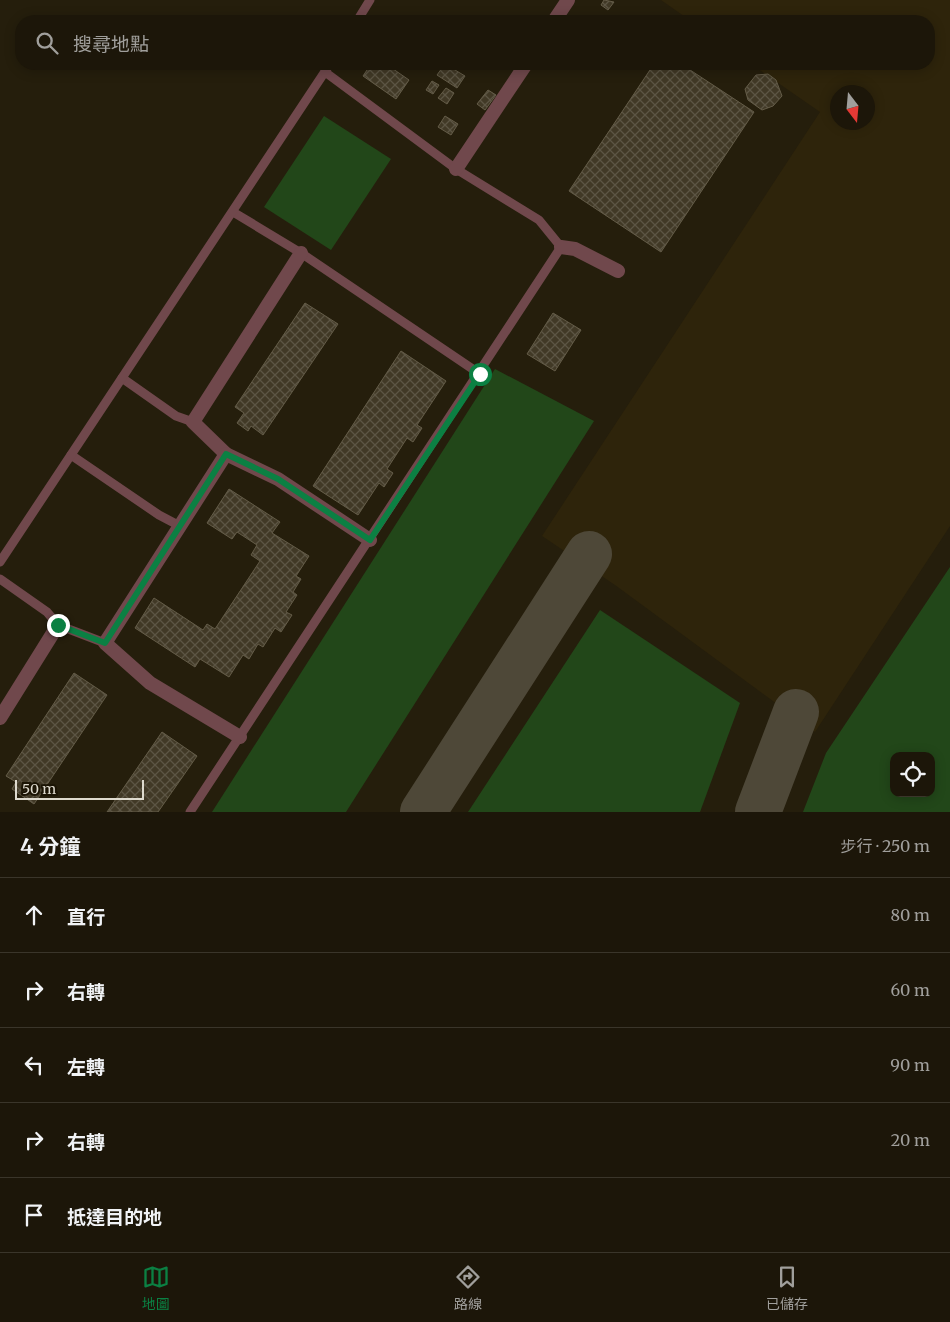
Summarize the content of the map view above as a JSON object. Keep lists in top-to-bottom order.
{
  "scale_bar": "50 m",
  "north": "bottom",
  "page": {
    "search": "搜尋地點",
    "scale": "50 m",
    "heading": ["4 分鐘", "步行 · 250 m"],
    "list": [
      ["直行", "80 m"],
      ["右轉", "60 m"],
      ["左轉", "90 m"],
      ["右轉", "20 m"],
      "抵達目的地"
    ],
    "nav": ["地圖", "路線", "已儲存"]
  }
}
